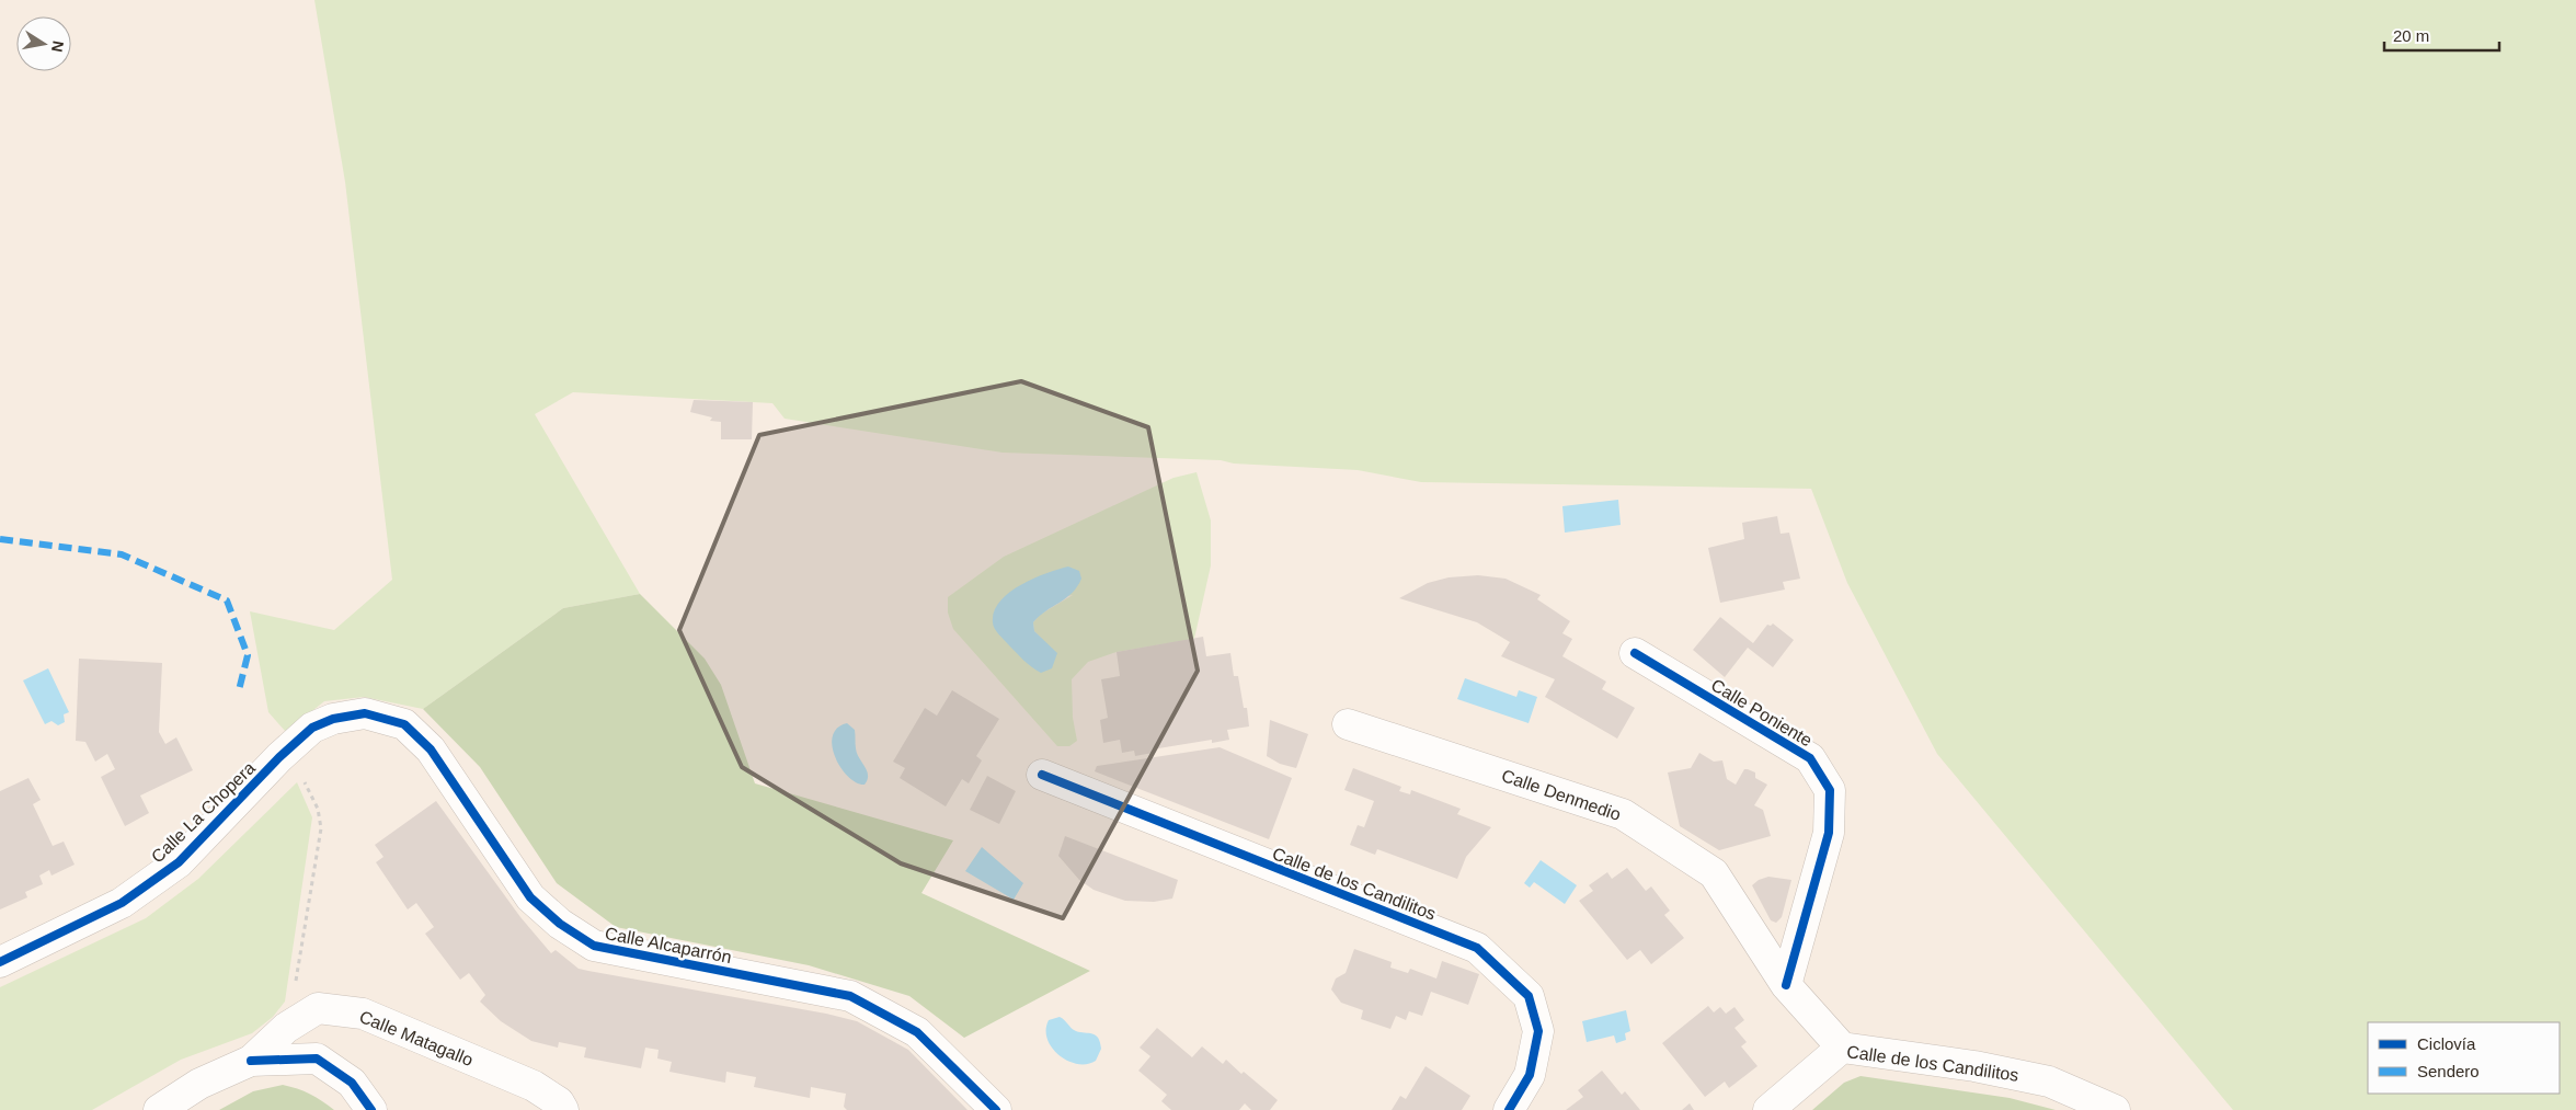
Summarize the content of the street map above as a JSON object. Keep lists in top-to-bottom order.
{
  "streets": {
    "street": [
      "Calle Poniente",
      "Calle Denmedio",
      "Calle La Chopera",
      "Calle de los Candilitos",
      "Calle Alcaparrón",
      "Calle Matagallo"
    ]
  },
  "crossings": [
    ["Calle Poniente", "Calle Denmedio"],
    ["Calle Denmedio", "Calle de los Candilitos"],
    ["Calle La Chopera", "Calle Alcaparrón"]
  ],
  "legend": ["Ciclovía", "Sendero"],
  "scale_bar": "20 m",
  "north": "right"
}
